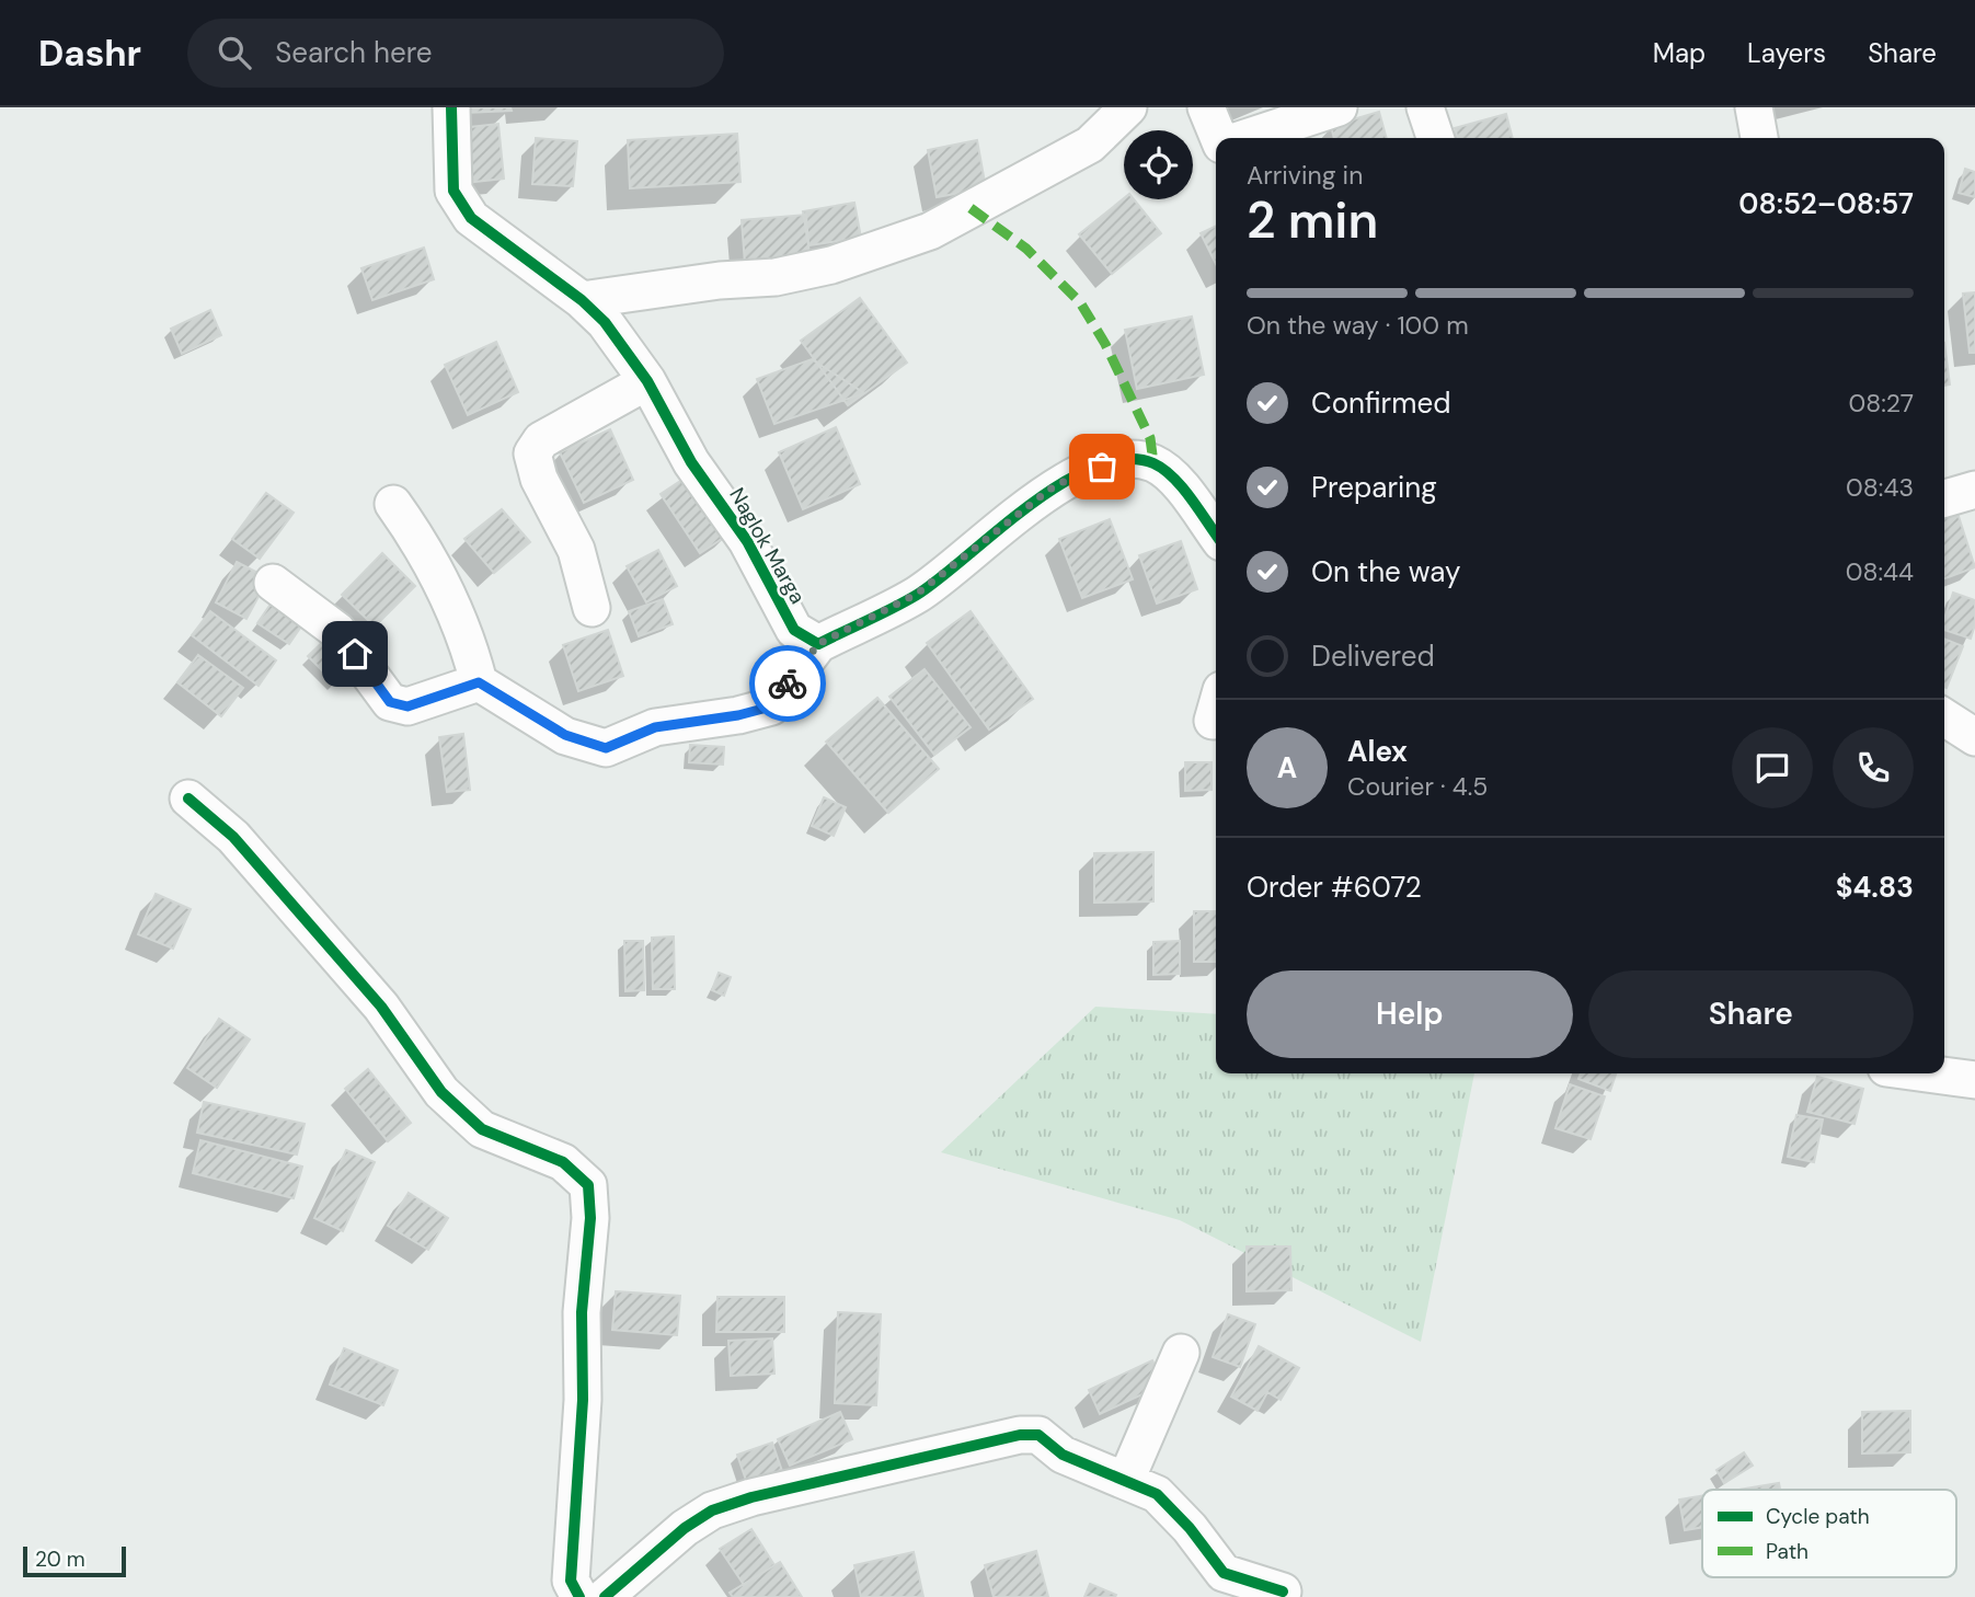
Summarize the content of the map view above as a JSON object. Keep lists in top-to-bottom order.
{
  "streets": {
    "street": ["Naglok Marga"]
  },
  "legend": ["Cycle path", "Path"],
  "scale_bar": "20 m",
  "page": {
    "header": "Dashr",
    "search": "Search here",
    "nav": ["Map", "Layers", "Share"],
    "heading": ["2 min", "Arriving in", "08:52–08:57"],
    "panel": [
      "Alex",
      "Courier · 4.5",
      "Order #6072",
      "$4.83"
    ],
    "bar": "On the way · 100 m",
    "list": [
      ["Confirmed", "08:27"],
      ["Preparing", "08:43"],
      ["On the way", "08:44"],
      "Delivered"
    ],
    "round": "A",
    "buttons": ["Help", "Share"],
    "scale": "20 m"
  }
}
